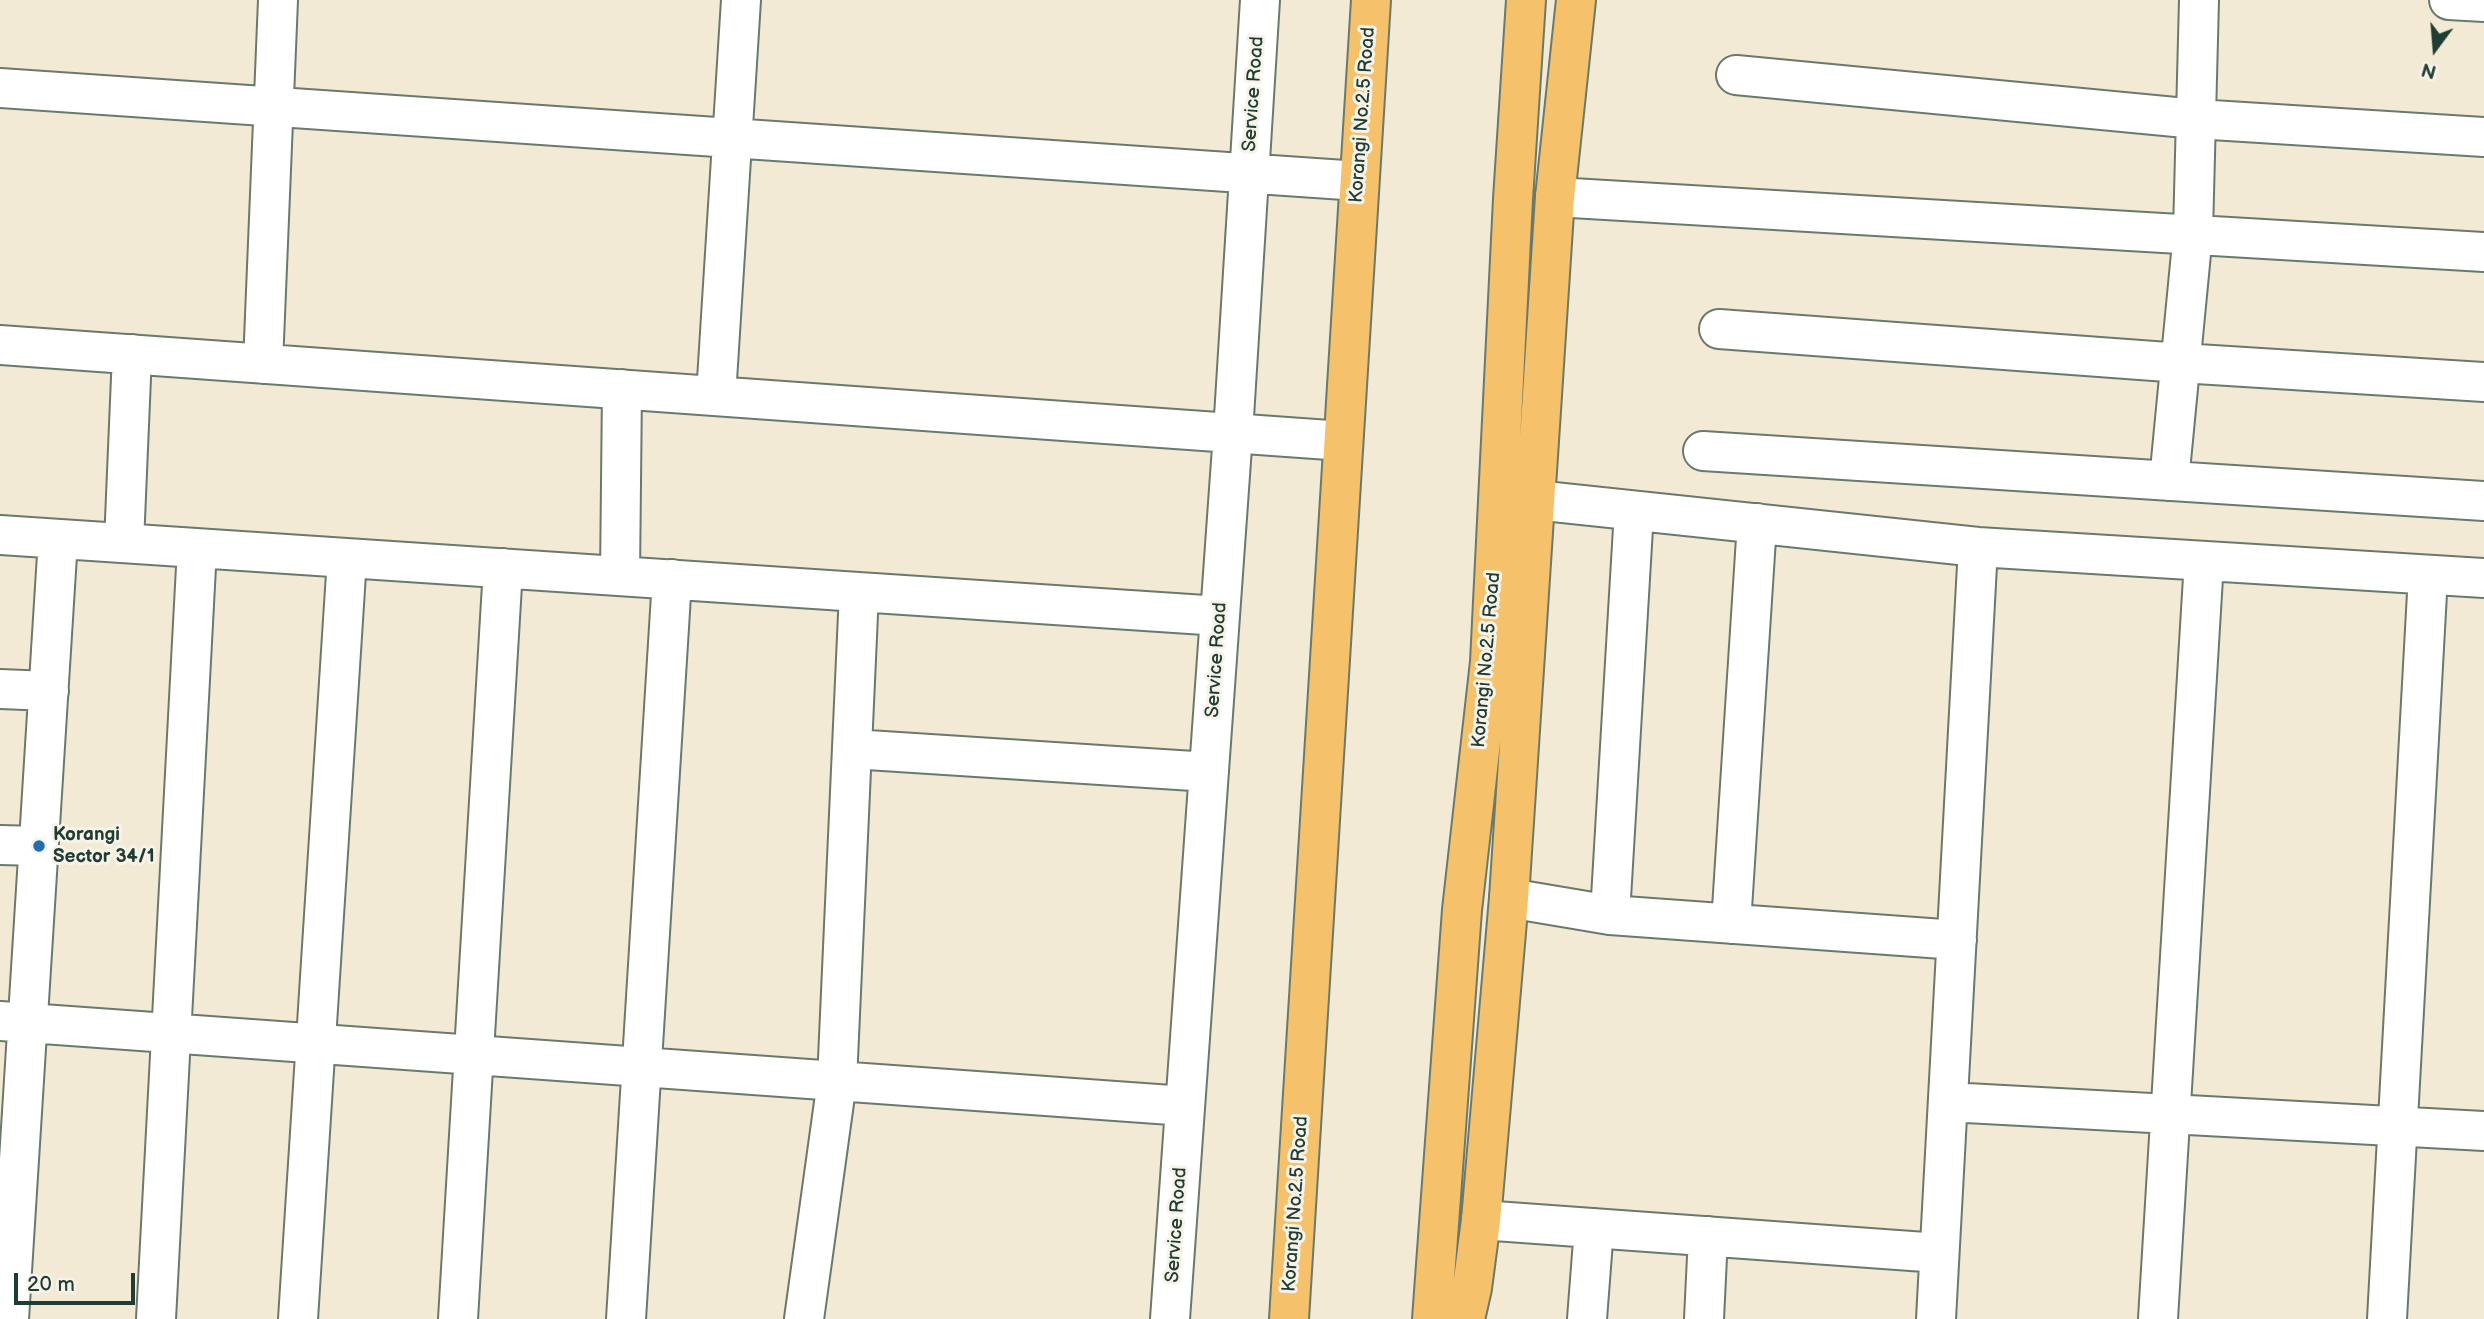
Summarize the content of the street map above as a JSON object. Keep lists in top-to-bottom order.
{
  "streets": {
    "main road": ["Korangi No.2.5 Road"],
    "street": ["Service Road"]
  },
  "places": ["Korangi Sector 34/1"],
  "scale_bar": "20 m",
  "north": "bottom"
}
